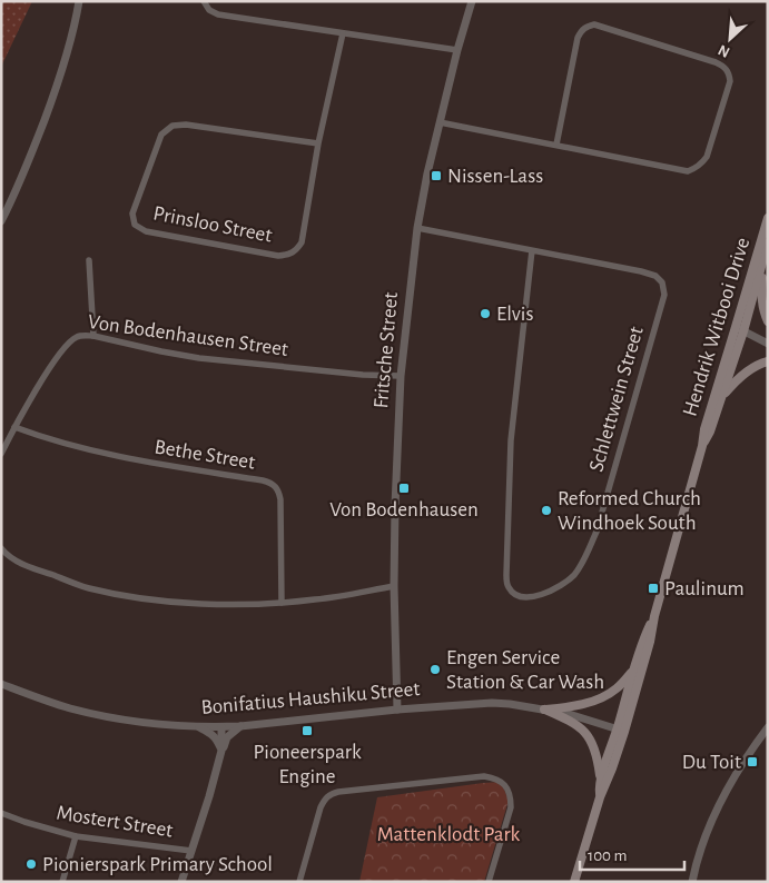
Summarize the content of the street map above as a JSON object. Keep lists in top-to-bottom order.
{
  "streets": {
    "main road": ["Hendrik Witbooi Drive"],
    "street": [
      "Prinsloo Street",
      "Von Bodenhausen Street",
      "Fritsche Street",
      "Schlettwein Street",
      "Bethe Street",
      "Bonifatius Haushiku Street",
      "Mostert Street"
    ]
  },
  "crossings": [
    ["Hendrik Witbooi Drive", "Bonifatius Haushiku Street"],
    ["Von Bodenhausen Street", "Fritsche Street"],
    ["Von Bodenhausen Street", "Bethe Street"],
    ["Fritsche Street", "Schlettwein Street"],
    ["Fritsche Street", "Bonifatius Haushiku Street"]
  ],
  "parks": ["Mattenklodt Park"],
  "places": {
    "transit": [
      "Nissen-Lass",
      "Von Bodenhausen",
      "Paulinum",
      "Pioneerspark Engine",
      "Du Toit"
    ],
    "other": [
      "Elvis",
      "Reformed Church Windhoek South",
      "Engen Service Station & Car Wash",
      "Pionierspark Primary School"
    ]
  },
  "scale_bar": "100 m",
  "north": "bottom left"
}
